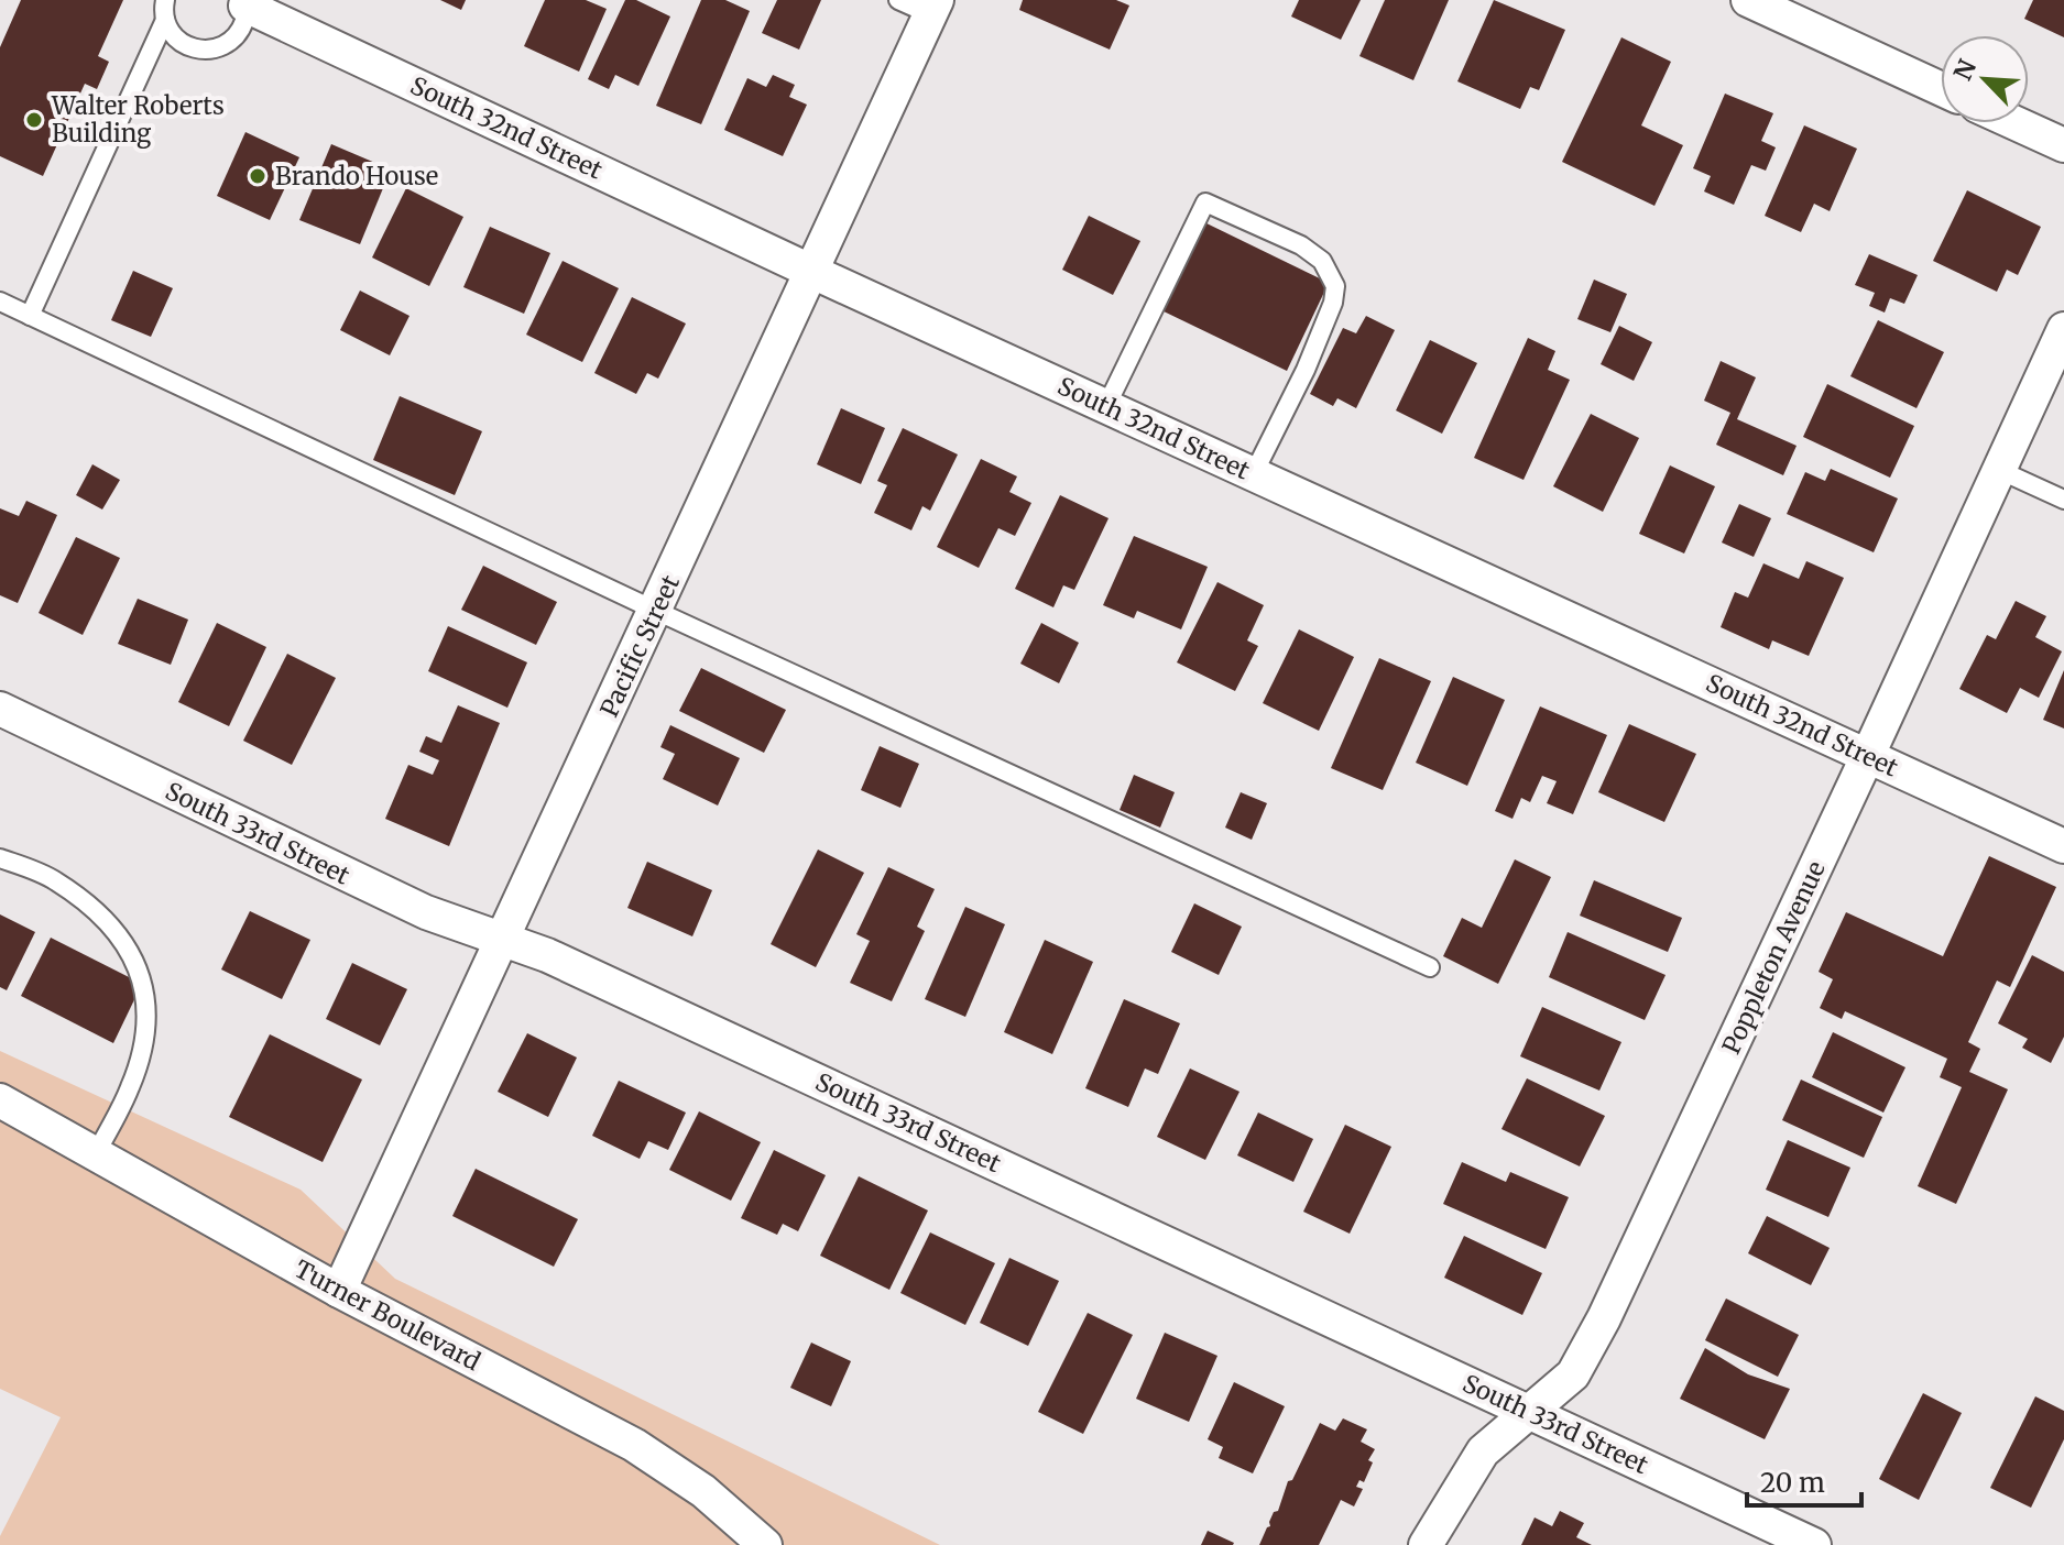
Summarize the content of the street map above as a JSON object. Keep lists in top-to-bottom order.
{
  "streets": {
    "street": [
      "South 32nd Street",
      "Pacific Street",
      "South 33rd Street",
      "Poppleton Avenue",
      "Turner Boulevard"
    ]
  },
  "crossings": [
    ["South 32nd Street", "Pacific Street"],
    ["South 32nd Street", "Poppleton Avenue"],
    ["Pacific Street", "South 33rd Street"],
    ["Pacific Street", "Turner Boulevard"],
    ["South 33rd Street", "Poppleton Avenue"]
  ],
  "places": ["Walter Roberts Building", "Brando House"],
  "scale_bar": "20 m",
  "north": "top left"
}
